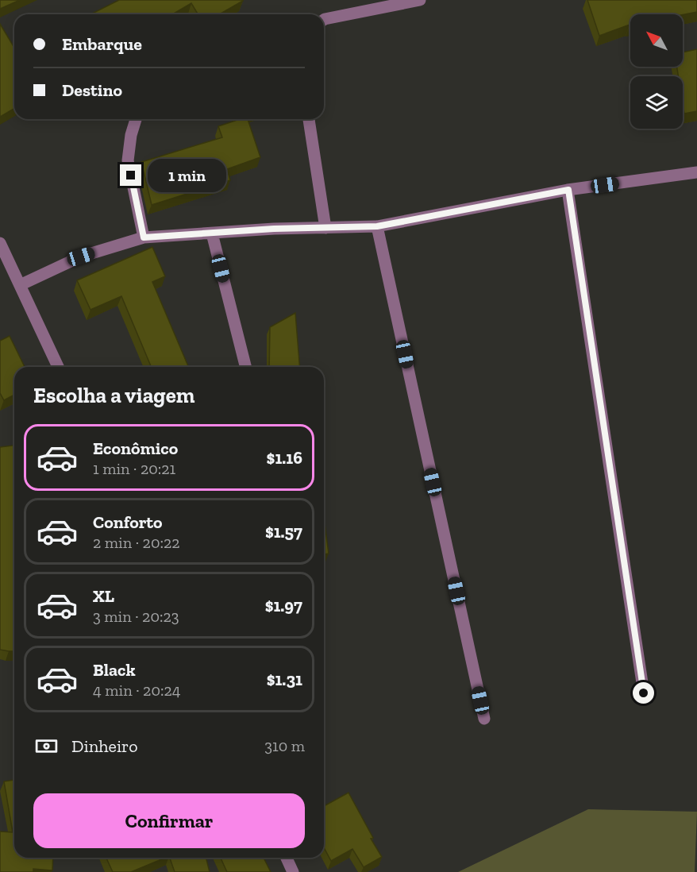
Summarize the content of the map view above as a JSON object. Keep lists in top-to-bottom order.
{
  "north": "top left",
  "page": {
    "banner": ["Embarque", "Destino"],
    "bubble": "1 min",
    "heading": "Escolha a viagem",
    "list": [
      {
        "name": "Econômico",
        "note": "1 min · 20:21",
        "value": "$1.16"
      },
      {
        "name": "Conforto",
        "note": "2 min · 20:22",
        "value": "$1.57"
      },
      {
        "name": "XL",
        "note": "3 min · 20:23",
        "value": "$1.97"
      },
      {
        "name": "Black",
        "note": "4 min · 20:24",
        "value": "$1.31"
      }
    ],
    "pay": ["Dinheiro", "310 m"],
    "buttons": "Confirmar"
  }
}
